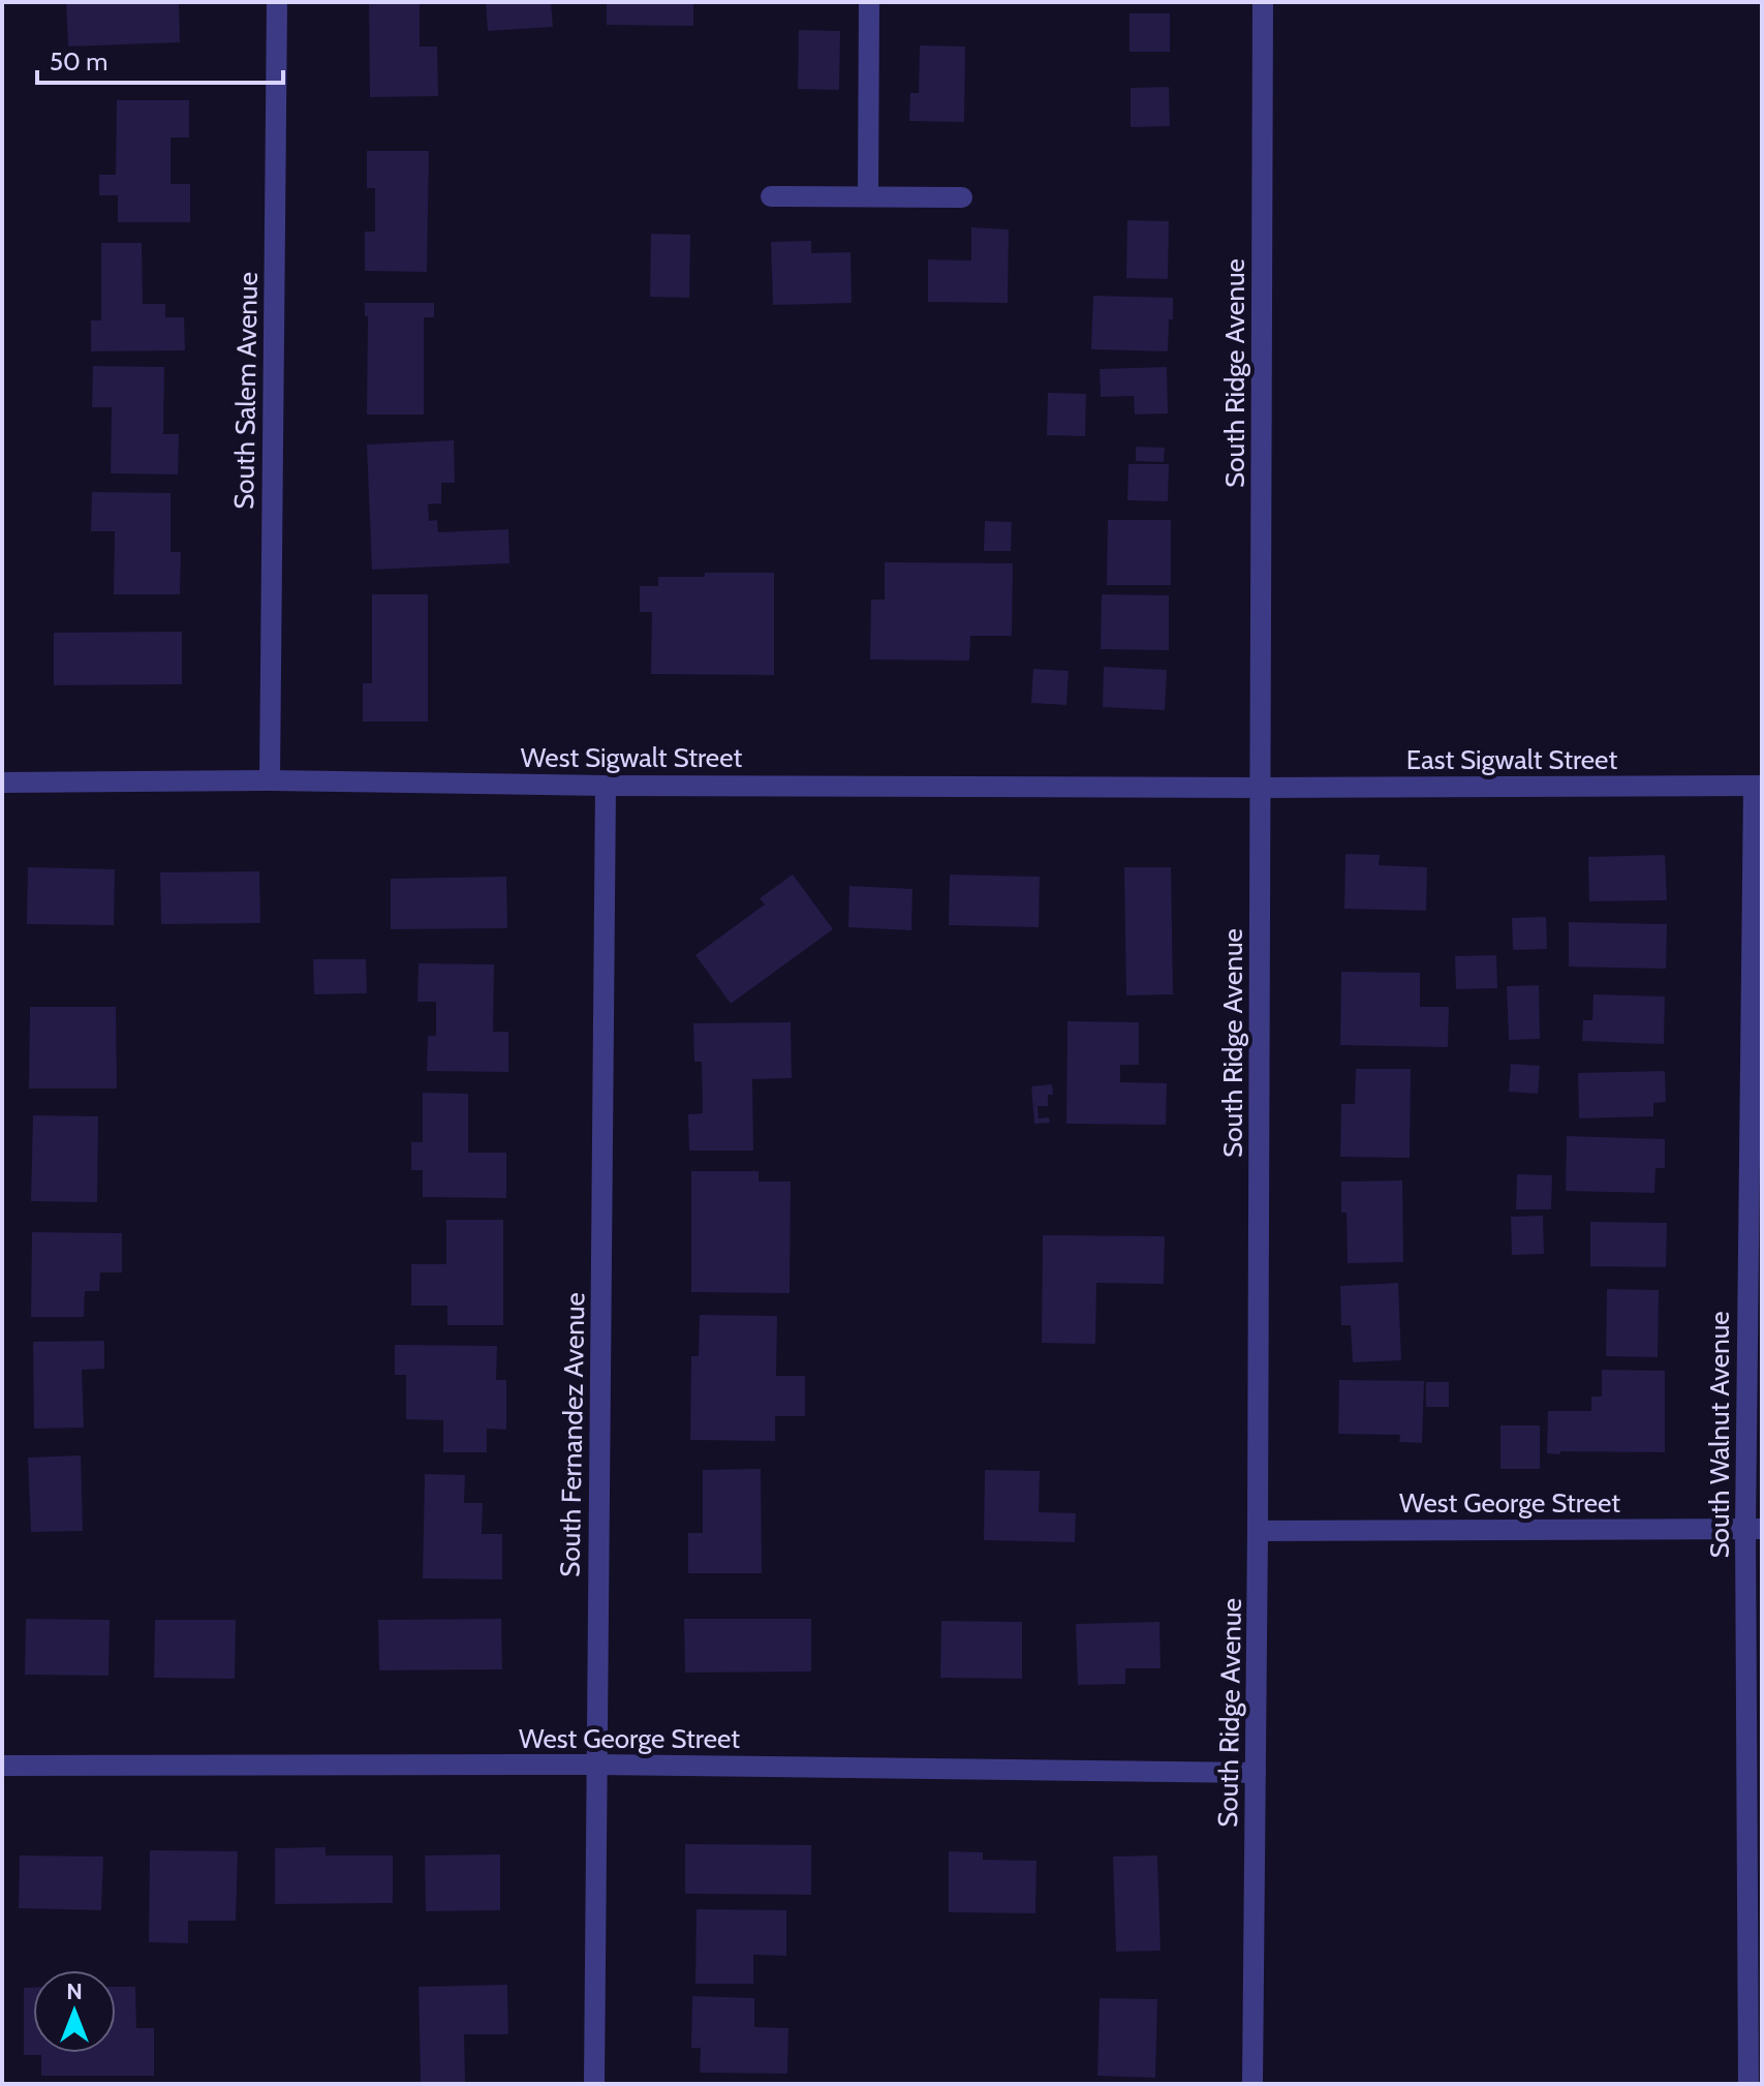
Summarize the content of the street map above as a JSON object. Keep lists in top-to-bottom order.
{
  "streets": {
    "street": [
      "South Ridge Avenue",
      "South Salem Avenue",
      "West Sigwalt Street",
      "East Sigwalt Street",
      "South Fernandez Avenue",
      "South Walnut Avenue",
      "West George Street"
    ]
  },
  "crossings": [
    ["South Ridge Avenue", "West Sigwalt Street"],
    ["South Ridge Avenue", "East Sigwalt Street"],
    ["South Ridge Avenue", "West George Street"],
    ["South Salem Avenue", "West Sigwalt Street"],
    ["West Sigwalt Street", "East Sigwalt Street"],
    ["West Sigwalt Street", "South Fernandez Avenue"],
    ["East Sigwalt Street", "South Walnut Avenue"],
    ["South Fernandez Avenue", "West George Street"],
    ["South Walnut Avenue", "West George Street"]
  ],
  "scale_bar": "50 m",
  "north": "top"
}
